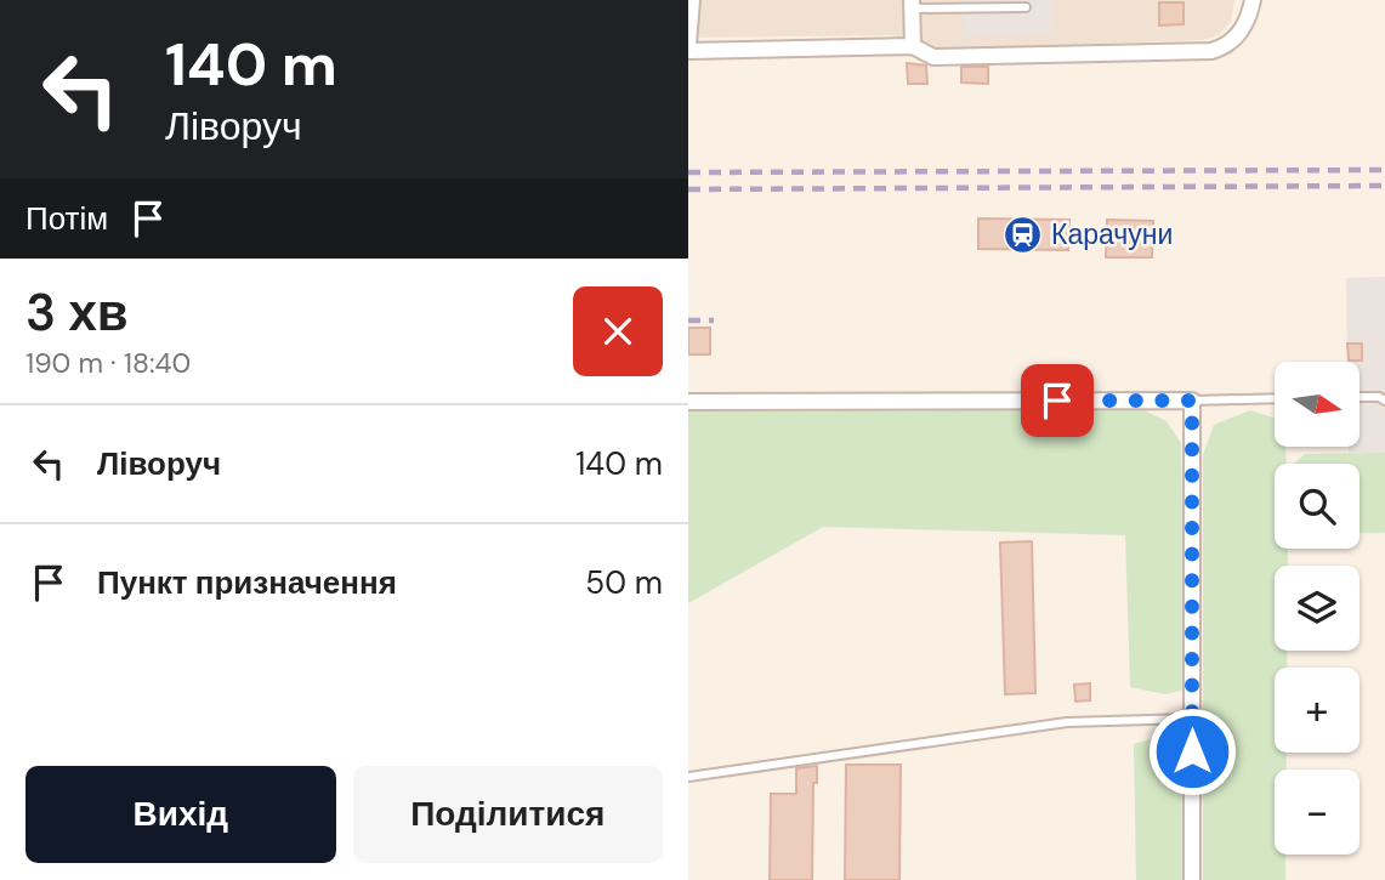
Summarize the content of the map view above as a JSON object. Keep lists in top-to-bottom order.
{
  "places": {
    "station": ["Карачуни"]
  },
  "north": "right",
  "page": {
    "turn": ["140 m", "Ліворуч"],
    "then": "Потім",
    "heading": ["3 хв", "190 m · 18:40"],
    "map_buttons": ["+", "−"],
    "list": [
      {
        "name": "Ліворуч",
        "value": "140 m"
      },
      {
        "name": "Пункт призначення",
        "value": "50 m"
      }
    ],
    "buttons": ["Вихід", "Поділитися"]
  }
}
